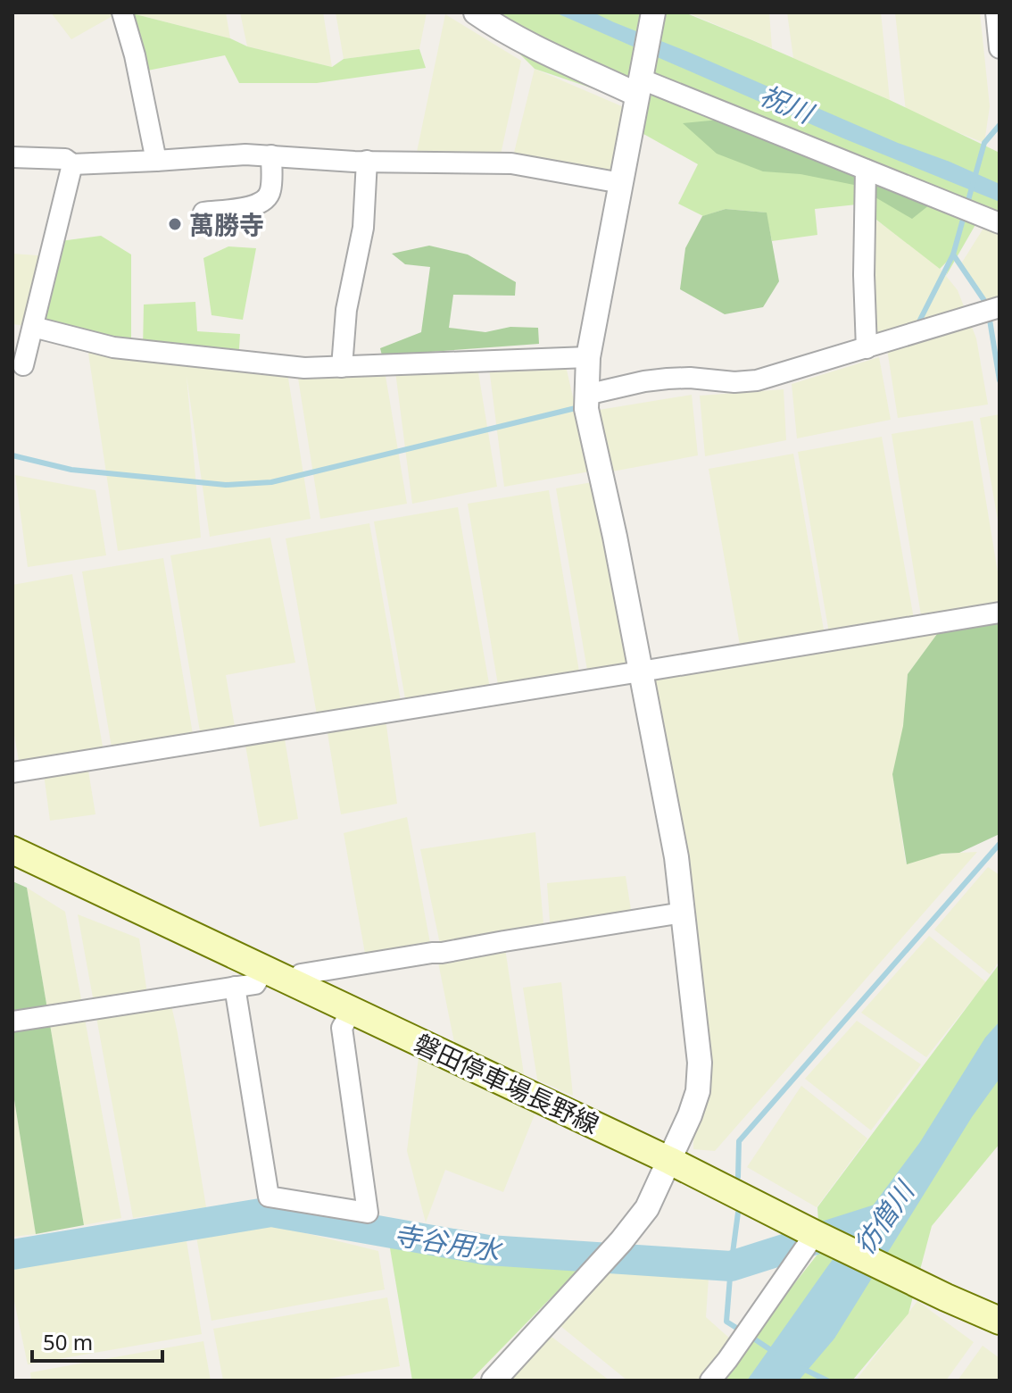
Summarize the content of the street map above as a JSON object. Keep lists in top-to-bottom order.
{
  "streets": {
    "main road": ["磐田停車場長野線"]
  },
  "water": ["祝川", "彷僧川", "寺谷用水"],
  "places": ["萬勝寺"],
  "scale_bar": "50 m"
}
